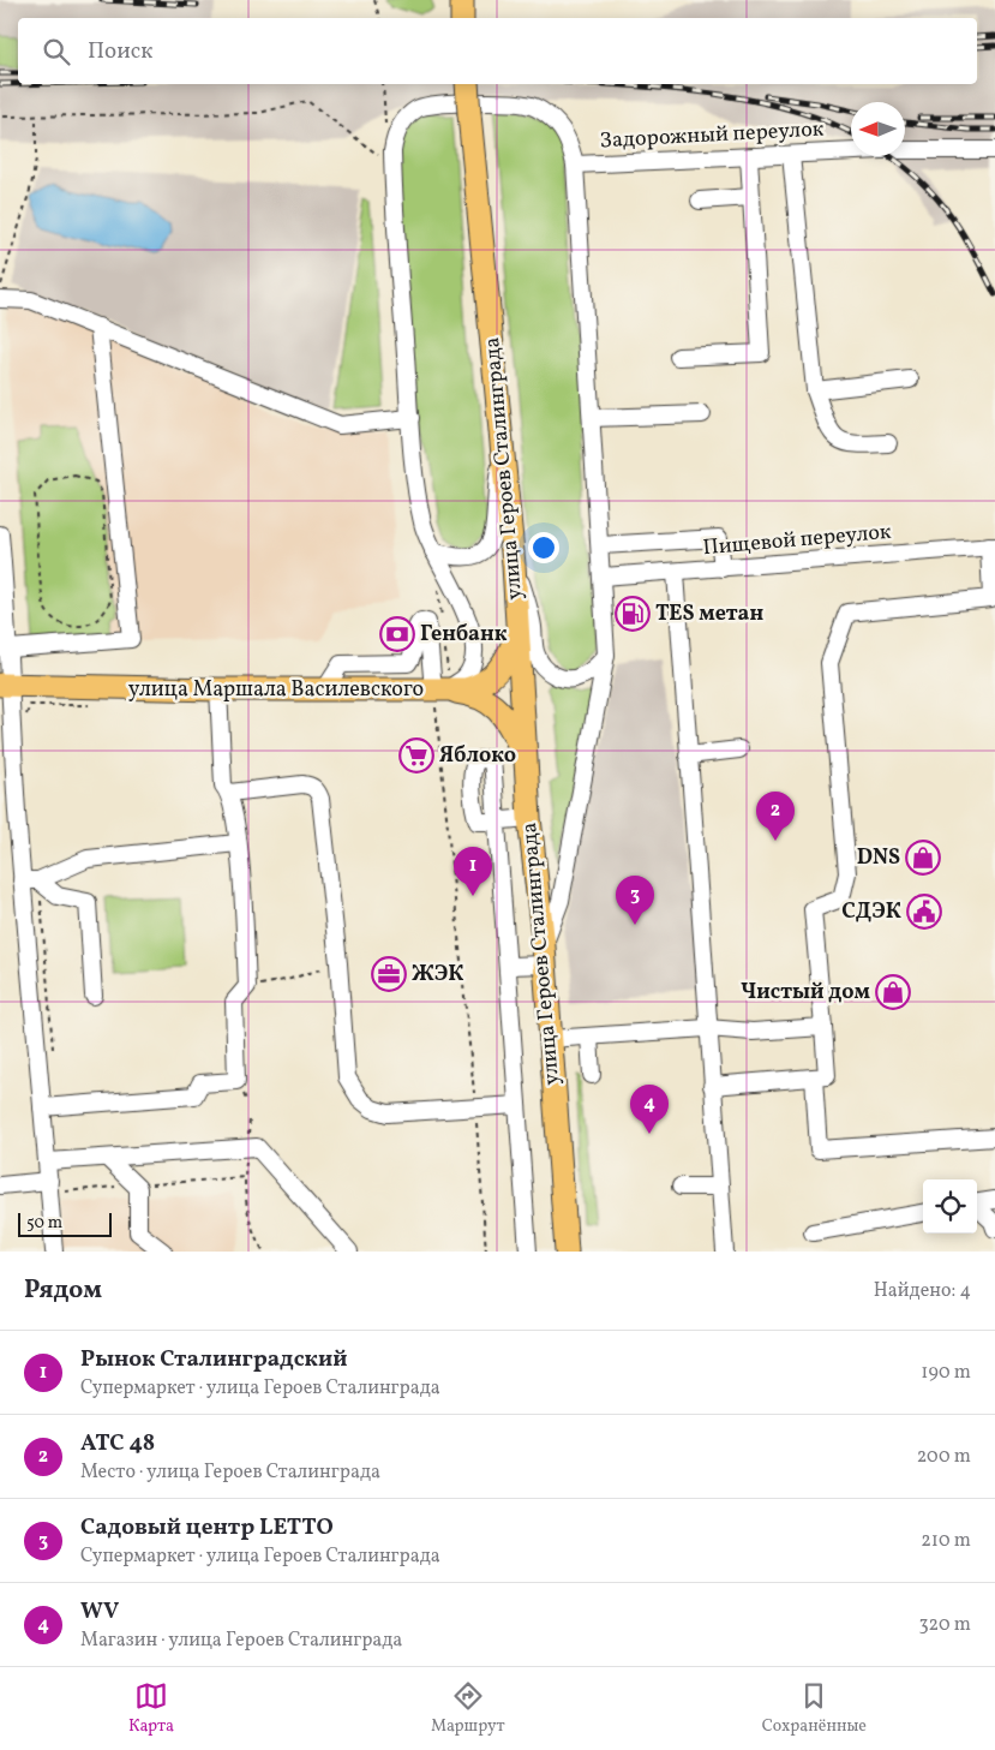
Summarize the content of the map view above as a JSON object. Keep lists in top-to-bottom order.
{
  "streets": {
    "main road": ["улица Героев Сталинграда", "улица Маршала Василевского"],
    "street": ["Задорожный переулок", "Пищевой переулок"]
  },
  "crossings": [
    ["улица Героев Сталинграда", "улица Маршала Василевского"]
  ],
  "places": {
    "fuel station": ["TES метан"],
    "bank": ["Генбанк"],
    "supermarket": ["Яблоко"],
    "shop": ["DNS", "Чистый дом"],
    "public building": ["СДЭК"],
    "office": ["ЖЭК"]
  },
  "scale_bar": "50 m",
  "north": "left",
  "page": {
    "search": "Поиск",
    "pins": [
      "2",
      "1",
      "3",
      "4"
    ],
    "scale": "50 m",
    "heading": ["Рядом", "Найдено: 4"],
    "list": [
      {
        "mark": "1",
        "name": "Рынок Сталинградский",
        "note": "Супермаркет · улица Героев Сталинграда",
        "value": "190 m"
      },
      {
        "mark": "2",
        "name": "АТС 48",
        "note": "Место · улица Героев Сталинграда",
        "value": "200 m"
      },
      {
        "mark": "3",
        "name": "Садовый центр LETTO",
        "note": "Супермаркет · улица Героев Сталинграда",
        "value": "210 m"
      },
      {
        "mark": "4",
        "name": "WV",
        "note": "Магазин · улица Героев Сталинграда",
        "value": "320 m"
      }
    ],
    "nav": ["Карта", "Маршрут", "Сохранённые"]
  }
}
